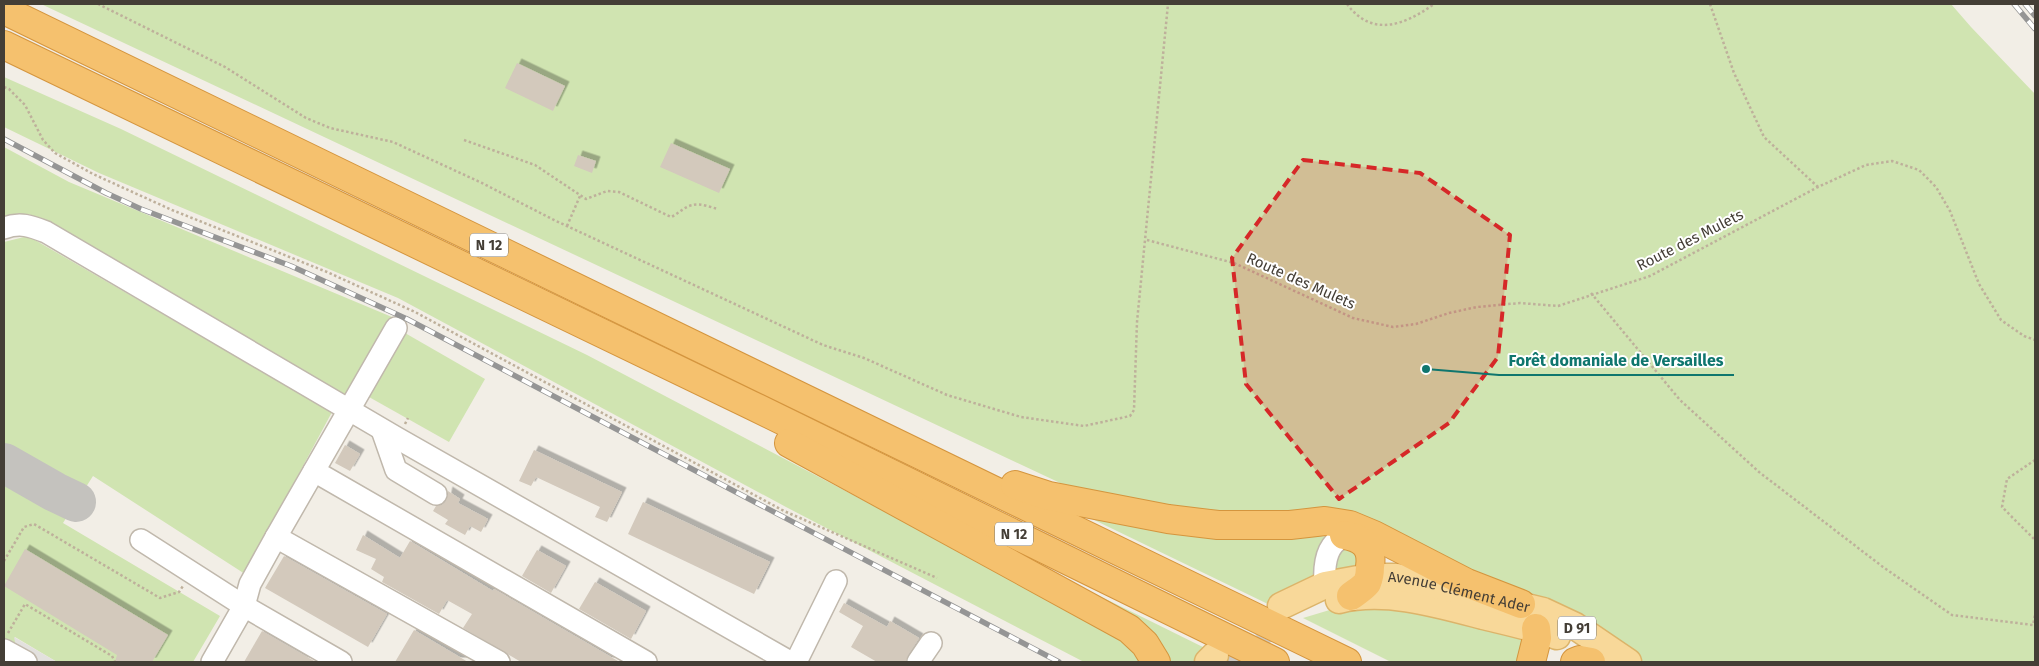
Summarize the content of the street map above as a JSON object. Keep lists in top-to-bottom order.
{
  "streets": {
    "highway": ["N 12"],
    "main road": ["Avenue Clément Ader", "D 91"],
    "path": ["Route des Mulets"]
  },
  "places": ["Forêt domaniale de Versailles"]
}
